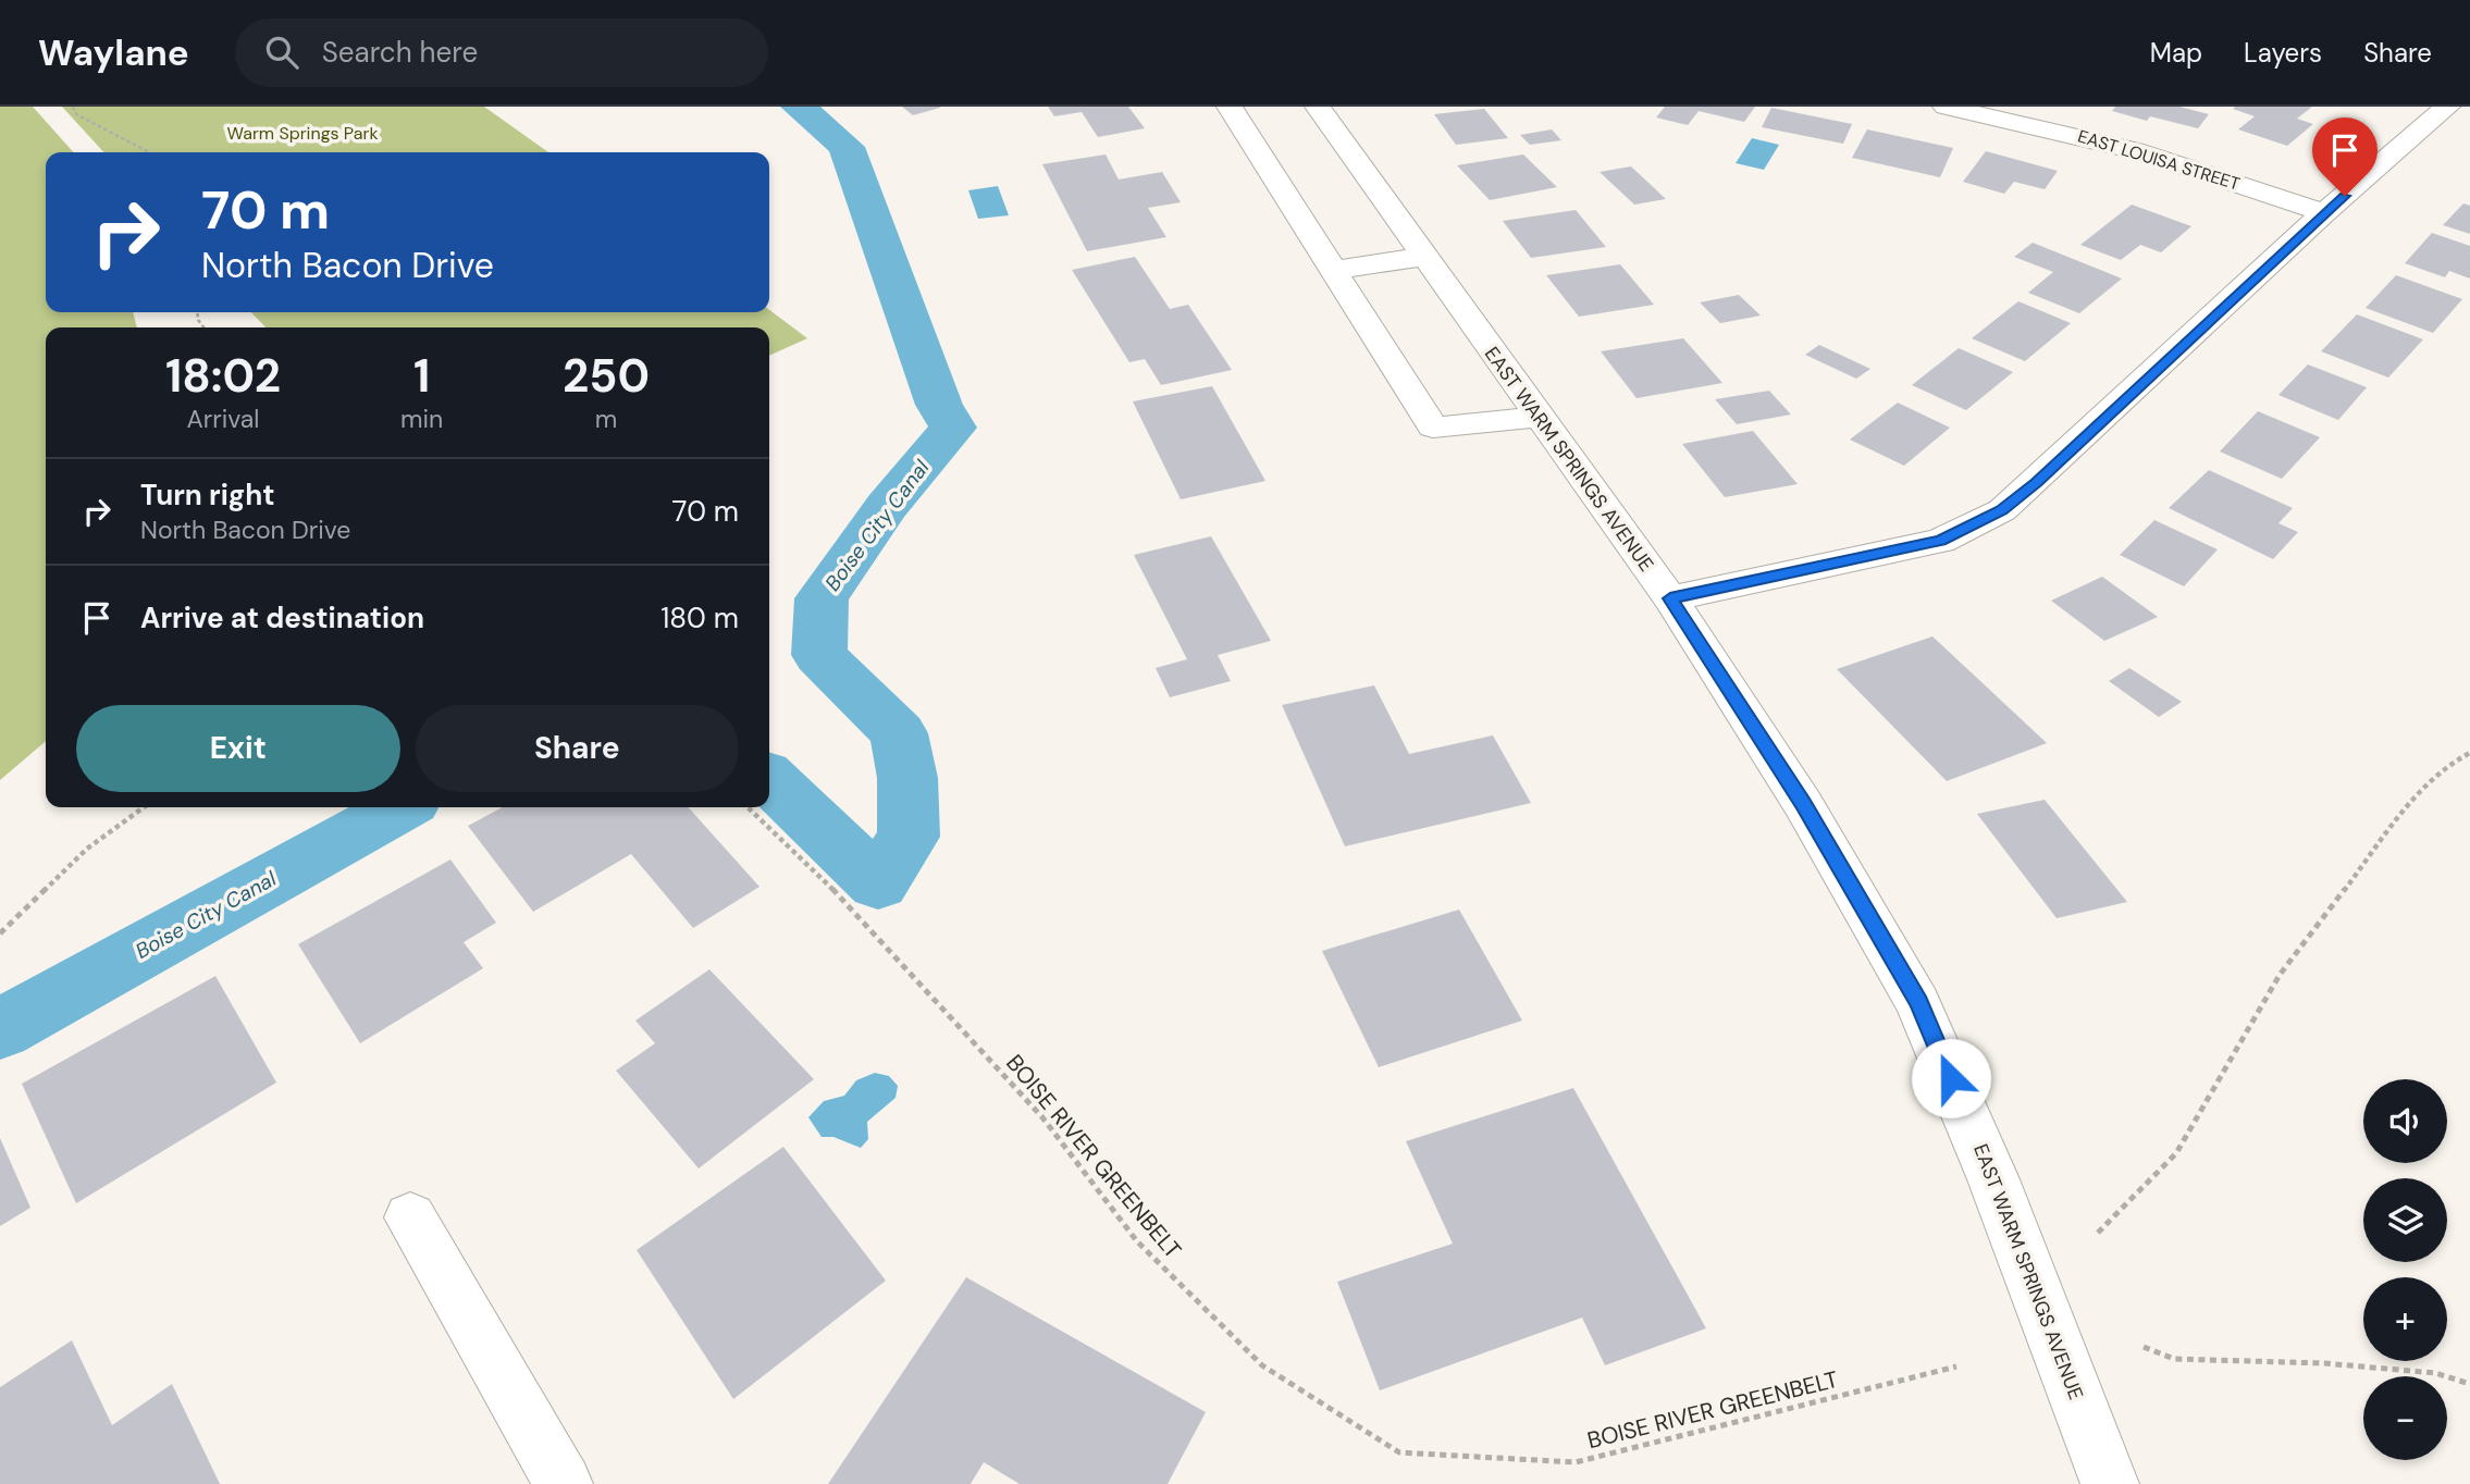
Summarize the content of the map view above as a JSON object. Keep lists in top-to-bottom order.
{
  "streets": {
    "street": ["EAST LOUISA STREET", "EAST WARM SPRINGS AVENUE"],
    "path": ["BOISE RIVER GREENBELT"]
  },
  "water": ["Boise City Canal"],
  "parks": ["Warm Springs Park"],
  "page": {
    "header": "Waylane",
    "search": "Search here",
    "nav": ["Map", "Layers", "Share"],
    "turn": ["70 m", "North Bacon Drive"],
    "eta": [
      "18:02",
      "Arrival",
      "1",
      "min",
      "250",
      "m"
    ],
    "list": [
      {
        "name": "Turn right",
        "note": "North Bacon Drive",
        "value": "70 m"
      },
      {
        "name": "Arrive at destination",
        "value": "180 m"
      }
    ],
    "buttons": ["Exit", "Share"],
    "map_buttons": ["+", "−"]
  }
}
